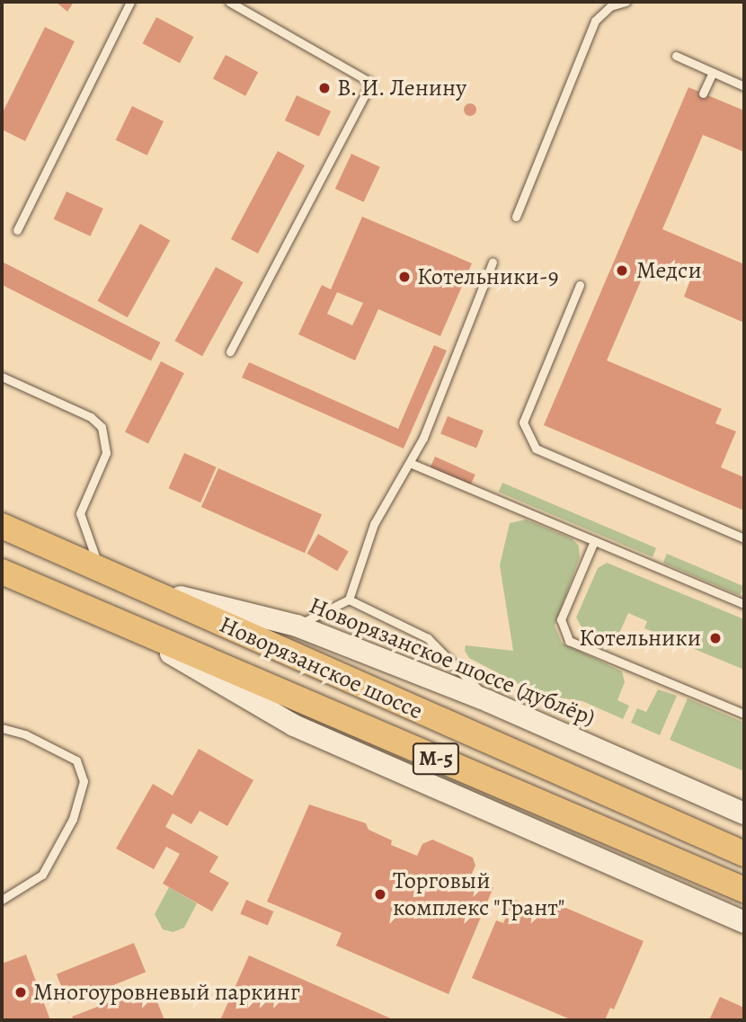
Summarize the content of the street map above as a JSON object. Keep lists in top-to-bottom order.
{
  "streets": {
    "highway": ["Новорязанское шоссе", "М-5"],
    "main road": ["Новорязанское шоссе (дублёр)"]
  },
  "crossings": [
    ["Новорязанское шоссе (дублёр)", "Новорязанское шоссе"]
  ],
  "places": [
    "В. И. Ленину",
    "Медси",
    "Котельники-9",
    "Котельники",
    "Торговый комплекс \"Грант\"",
    "Многоуровневый паркинг"
  ]
}
